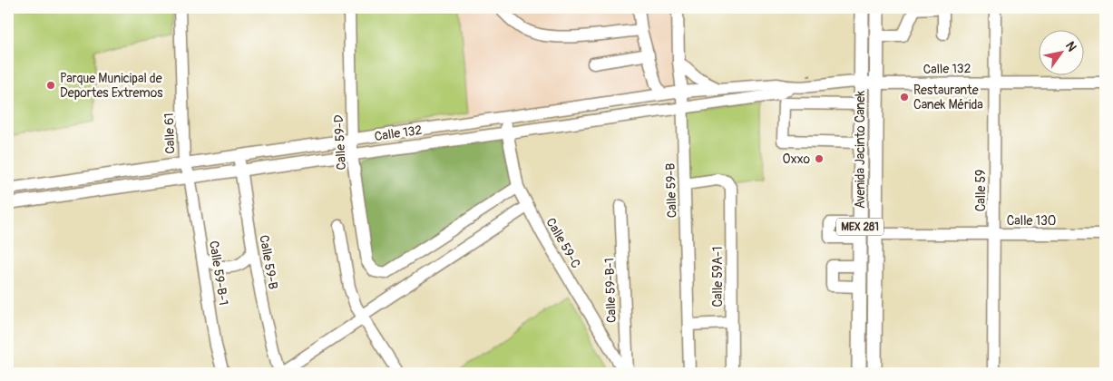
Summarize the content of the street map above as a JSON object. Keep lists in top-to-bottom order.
{
  "streets": {
    "main road": ["Avenida Jacinto Canek", "MEX 281"],
    "street": [
      "Calle 132",
      "Calle 61",
      "Calle 59-D",
      "Calle 59-B",
      "Calle 59",
      "Calle 130",
      "Calle 59-C",
      "Calle 59-B-1",
      "Calle 59A-1"
    ]
  },
  "crossings": [
    ["Calle 132", "Calle 61"],
    ["Calle 132", "Calle 59-D"],
    ["Calle 132", "Avenida Jacinto Canek"],
    ["Calle 132", "Calle 59-B"],
    ["Calle 132", "Calle 59"],
    ["Calle 132", "Calle 59-C"],
    ["Calle 132", "Calle 59-B-1"],
    ["Calle 61", "Calle 59-B-1"],
    ["Calle 59-D", "Calle 59-C"],
    ["Avenida Jacinto Canek", "Calle 130"],
    ["Calle 59-B", "Calle 59A-1"],
    ["Calle 59", "Calle 130"],
    ["Calle 59-C", "Calle 59-B-1"]
  ],
  "places": ["Parque Municipal de Deportes Extremos", "Restaurante Canek Mérida", "Oxxo"],
  "north": "top right"
}
